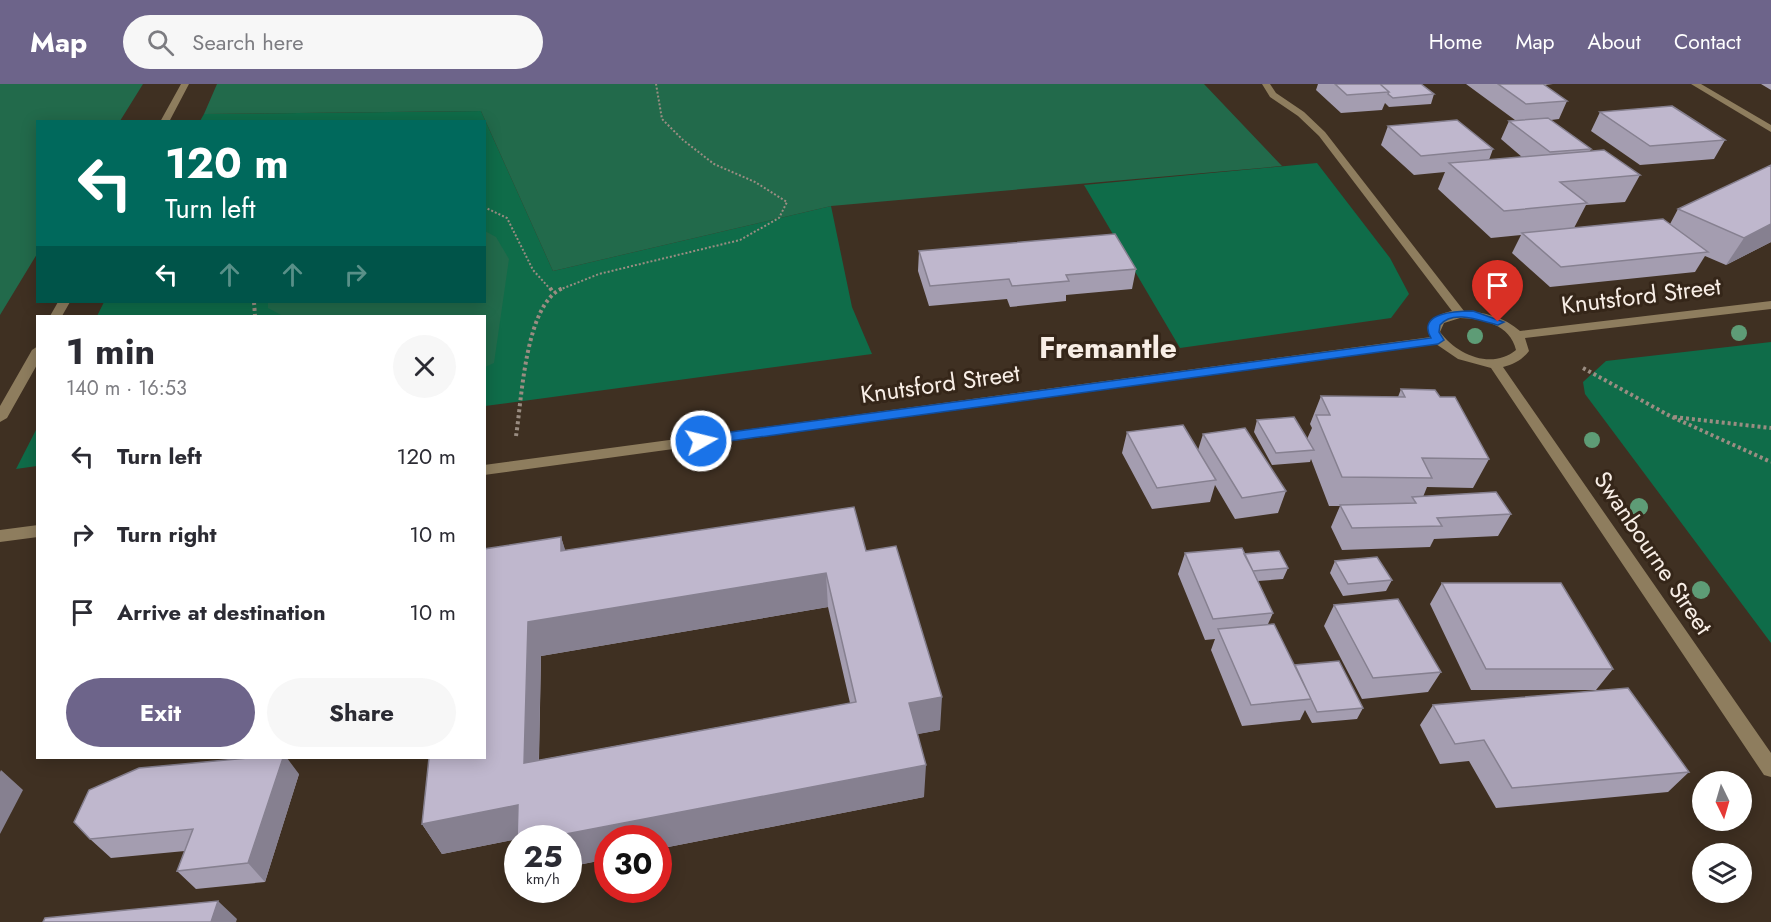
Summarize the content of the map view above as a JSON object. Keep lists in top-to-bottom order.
{
  "streets": {
    "street": ["Knutsford Street", "Swanbourne Street"]
  },
  "districts": ["Fremantle"],
  "north": "bottom",
  "page": {
    "header": "Map",
    "search": "Search here",
    "nav": [
      "Home",
      "Map",
      "About",
      "Contact"
    ],
    "turn": ["120 m", "Turn left"],
    "heading": ["1 min", "140 m · 16:53"],
    "list": [
      {
        "name": "Turn left",
        "value": "120 m"
      },
      {
        "name": "Turn right",
        "value": "10 m"
      },
      {
        "name": "Arrive at destination",
        "value": "10 m"
      }
    ],
    "buttons": ["Exit", "Share"],
    "speed": "25 km/h",
    "limit": "30"
  }
}
